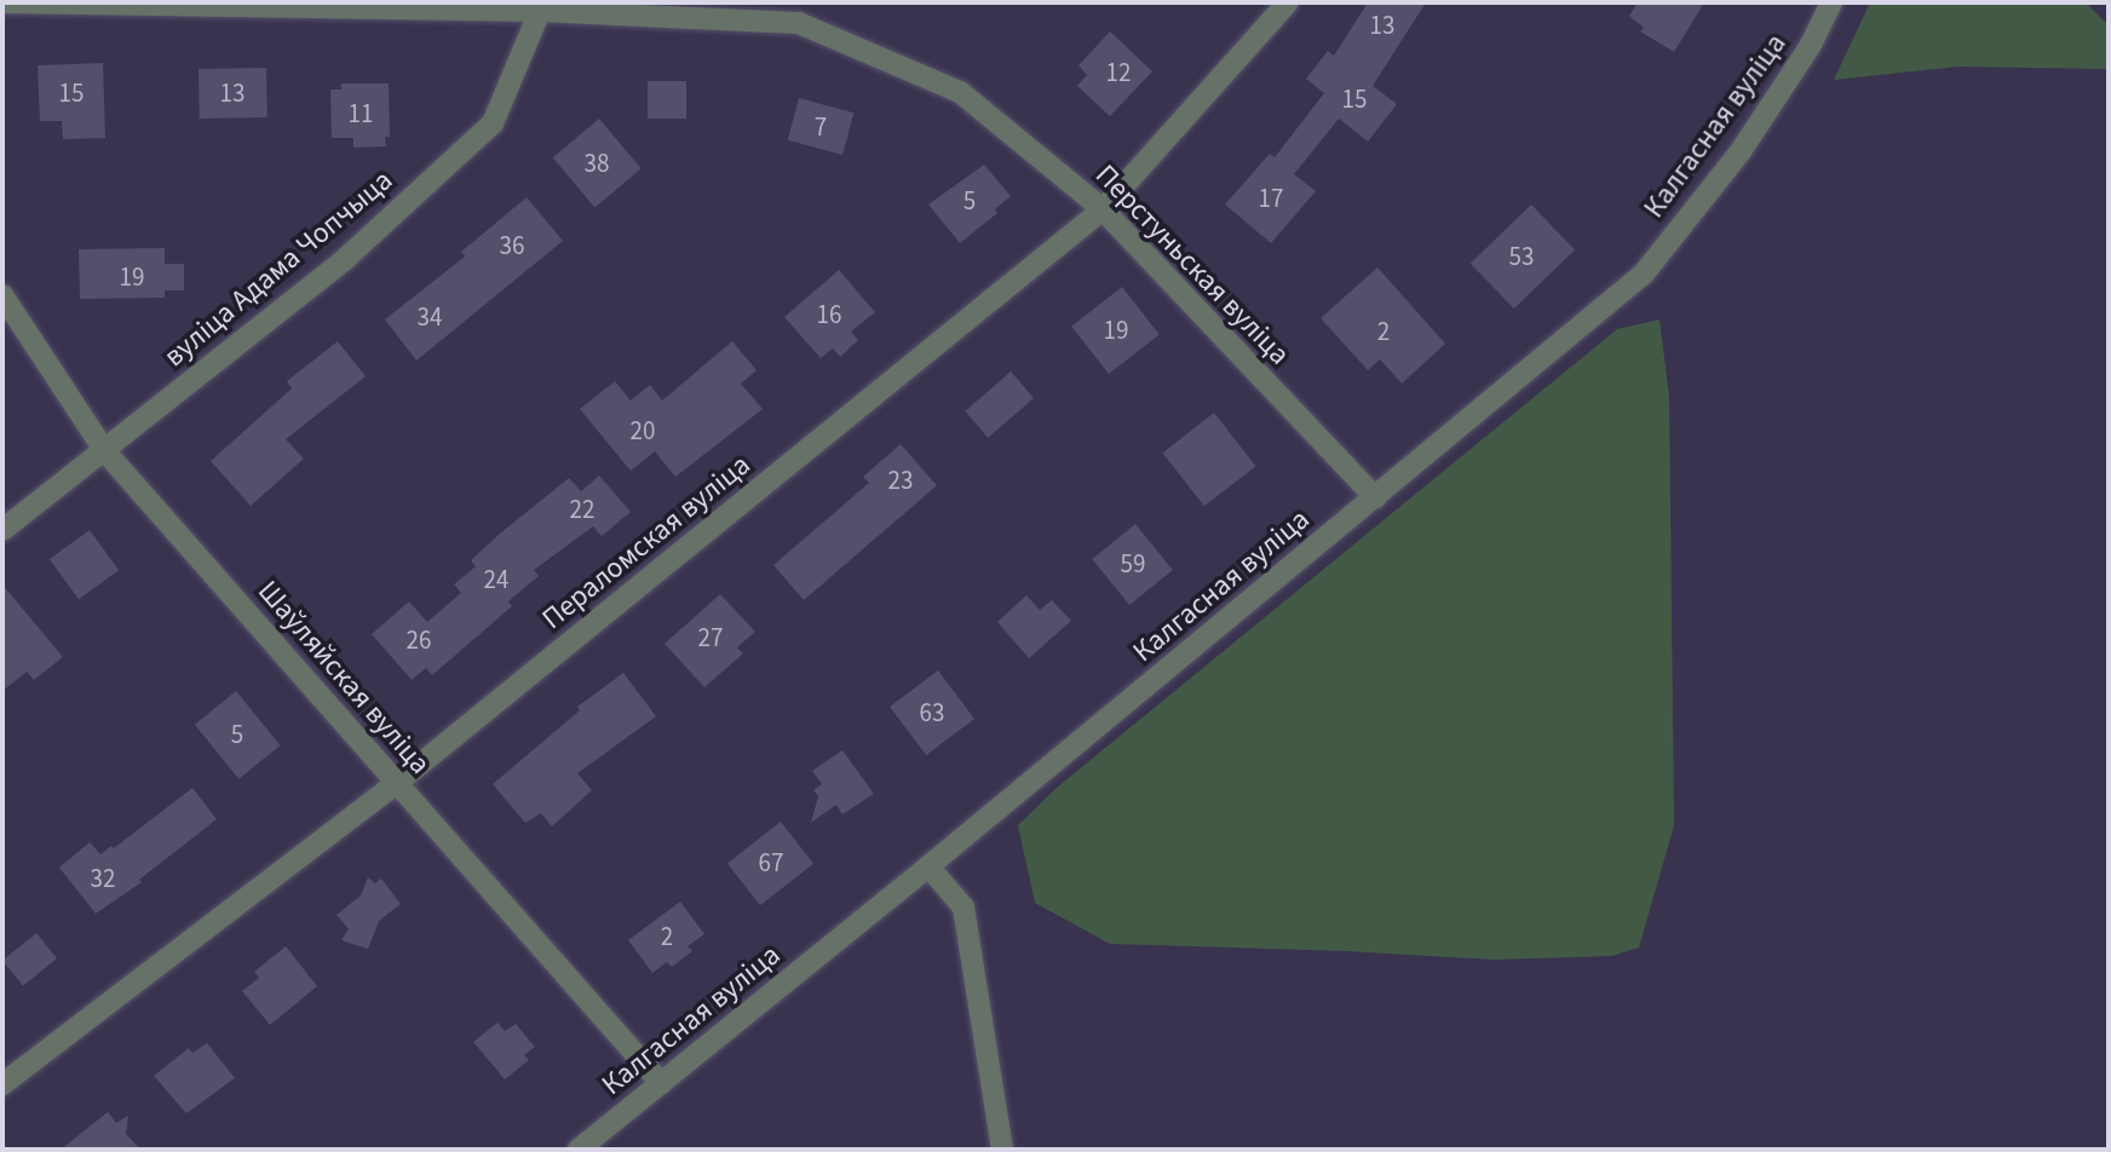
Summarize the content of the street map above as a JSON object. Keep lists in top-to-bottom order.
{
  "streets": {
    "street": [
      "Калгасная вуліца",
      "Перстуньская вуліца",
      "вуліца Адама Чопчыца",
      "Пераломская вуліца",
      "Шаўляйская вуліца"
    ]
  },
  "crossings": [
    ["Калгасная вуліца", "Перстуньская вуліца"],
    ["Калгасная вуліца", "Шаўляйская вуліца"],
    ["Перстуньская вуліца", "вуліца Адама Чопчыца"],
    ["Перстуньская вуліца", "Пераломская вуліца"],
    ["вуліца Адама Чопчыца", "Шаўляйская вуліца"],
    ["Пераломская вуліца", "Шаўляйская вуліца"]
  ],
  "house_numbers": [
    "13",
    "12",
    "15",
    "13",
    "15",
    "11",
    "7",
    "38",
    "17",
    "5",
    "36",
    "53",
    "19",
    "16",
    "34",
    "19",
    "2",
    "20",
    "23",
    "22",
    "59",
    "24",
    "27",
    "26",
    "63",
    "5",
    "67",
    "32",
    "2"
  ]
}
